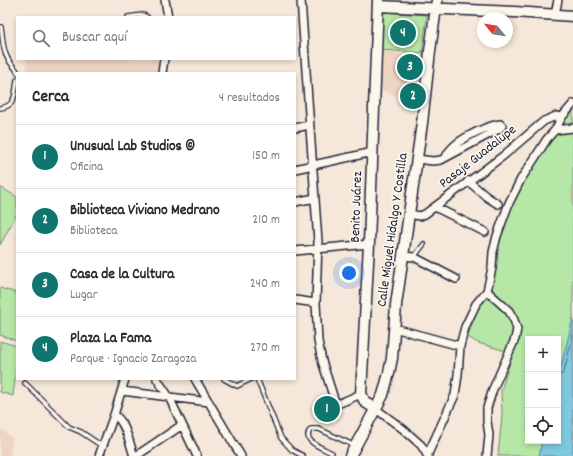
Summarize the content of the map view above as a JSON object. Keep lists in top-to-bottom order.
{
  "streets": {
    "street": ["Pasaje Guadalupe", "Benito Juárez", "Calle Miguel Hidalgo Y Costilla"]
  },
  "crossings": [
    ["Pasaje Guadalupe", "Calle Miguel Hidalgo Y Costilla"]
  ],
  "north": "top left",
  "page": {
    "search": "Buscar aquí",
    "pins": [
      "4",
      "3",
      "2",
      "1"
    ],
    "heading": ["Cerca", "4 resultados"],
    "list": [
      {
        "mark": "1",
        "name": "Unusual Lab Studios ©",
        "note": "Oficina",
        "value": "150 m"
      },
      {
        "mark": "2",
        "name": "Biblioteca Viviano Medrano",
        "note": "Biblioteca",
        "value": "210 m"
      },
      {
        "mark": "3",
        "name": "Casa de la Cultura",
        "note": "Lugar",
        "value": "240 m"
      },
      {
        "mark": "4",
        "name": "Plaza La Fama",
        "note": "Parque · Ignacio Zaragoza",
        "value": "270 m"
      }
    ],
    "map_buttons": ["+", "−"]
  }
}
